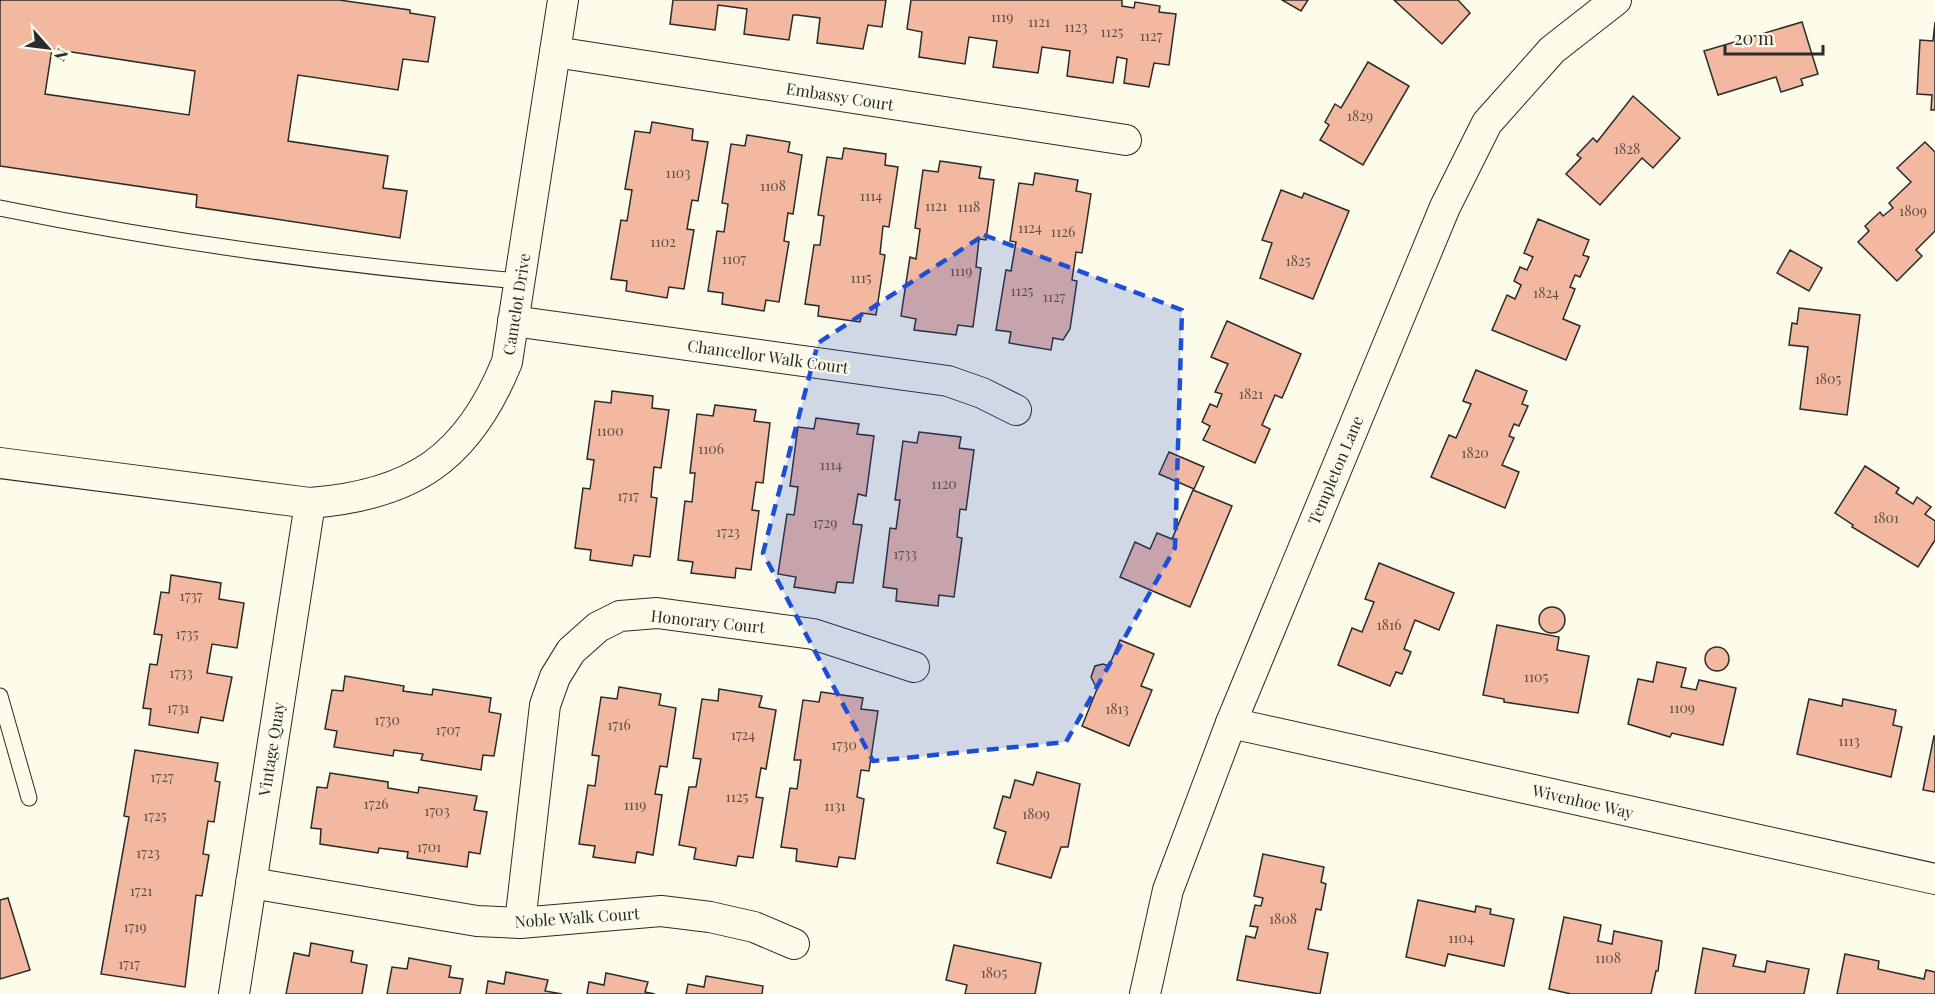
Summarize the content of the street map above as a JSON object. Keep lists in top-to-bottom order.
{
  "streets": {
    "street": [
      "Embassy Court",
      "Camelot Drive",
      "Chancellor Walk Court",
      "Templeton Lane",
      "Honorary Court",
      "Vintage Quay",
      "Wivenhoe Way",
      "Noble Walk Court"
    ]
  },
  "crossings": [
    ["Embassy Court", "Camelot Drive"],
    ["Camelot Drive", "Chancellor Walk Court"],
    ["Camelot Drive", "Vintage Quay"],
    ["Templeton Lane", "Wivenhoe Way"],
    ["Honorary Court", "Noble Walk Court"],
    ["Vintage Quay", "Noble Walk Court"]
  ],
  "house_numbers": [
    "1119",
    "1121",
    "1123",
    "1125",
    "1127",
    "1829",
    "1828",
    "1103",
    "1108",
    "1114",
    "1121",
    "1118",
    "1809",
    "1124",
    "1126",
    "1102",
    "1107",
    "1825",
    "1119",
    "1115",
    "1125",
    "1824",
    "1127",
    "1805",
    "1821",
    "1100",
    "1106",
    "1820",
    "1114",
    "1120",
    "1717",
    "1801",
    "1729",
    "1723",
    "1733",
    "1737",
    "1816",
    "1735",
    "1733",
    "1105",
    "1731",
    "1109",
    "1813",
    "1730",
    "1716",
    "1707",
    "1724",
    "1113",
    "1730",
    "1727",
    "1125",
    "1726",
    "1119",
    "1131",
    "1703",
    "1809",
    "1725",
    "1701",
    "1723",
    "1721",
    "1808",
    "1719",
    "1104",
    "1108",
    "1717",
    "1805"
  ],
  "scale_bar": "20 m",
  "north": "bottom right"
}
